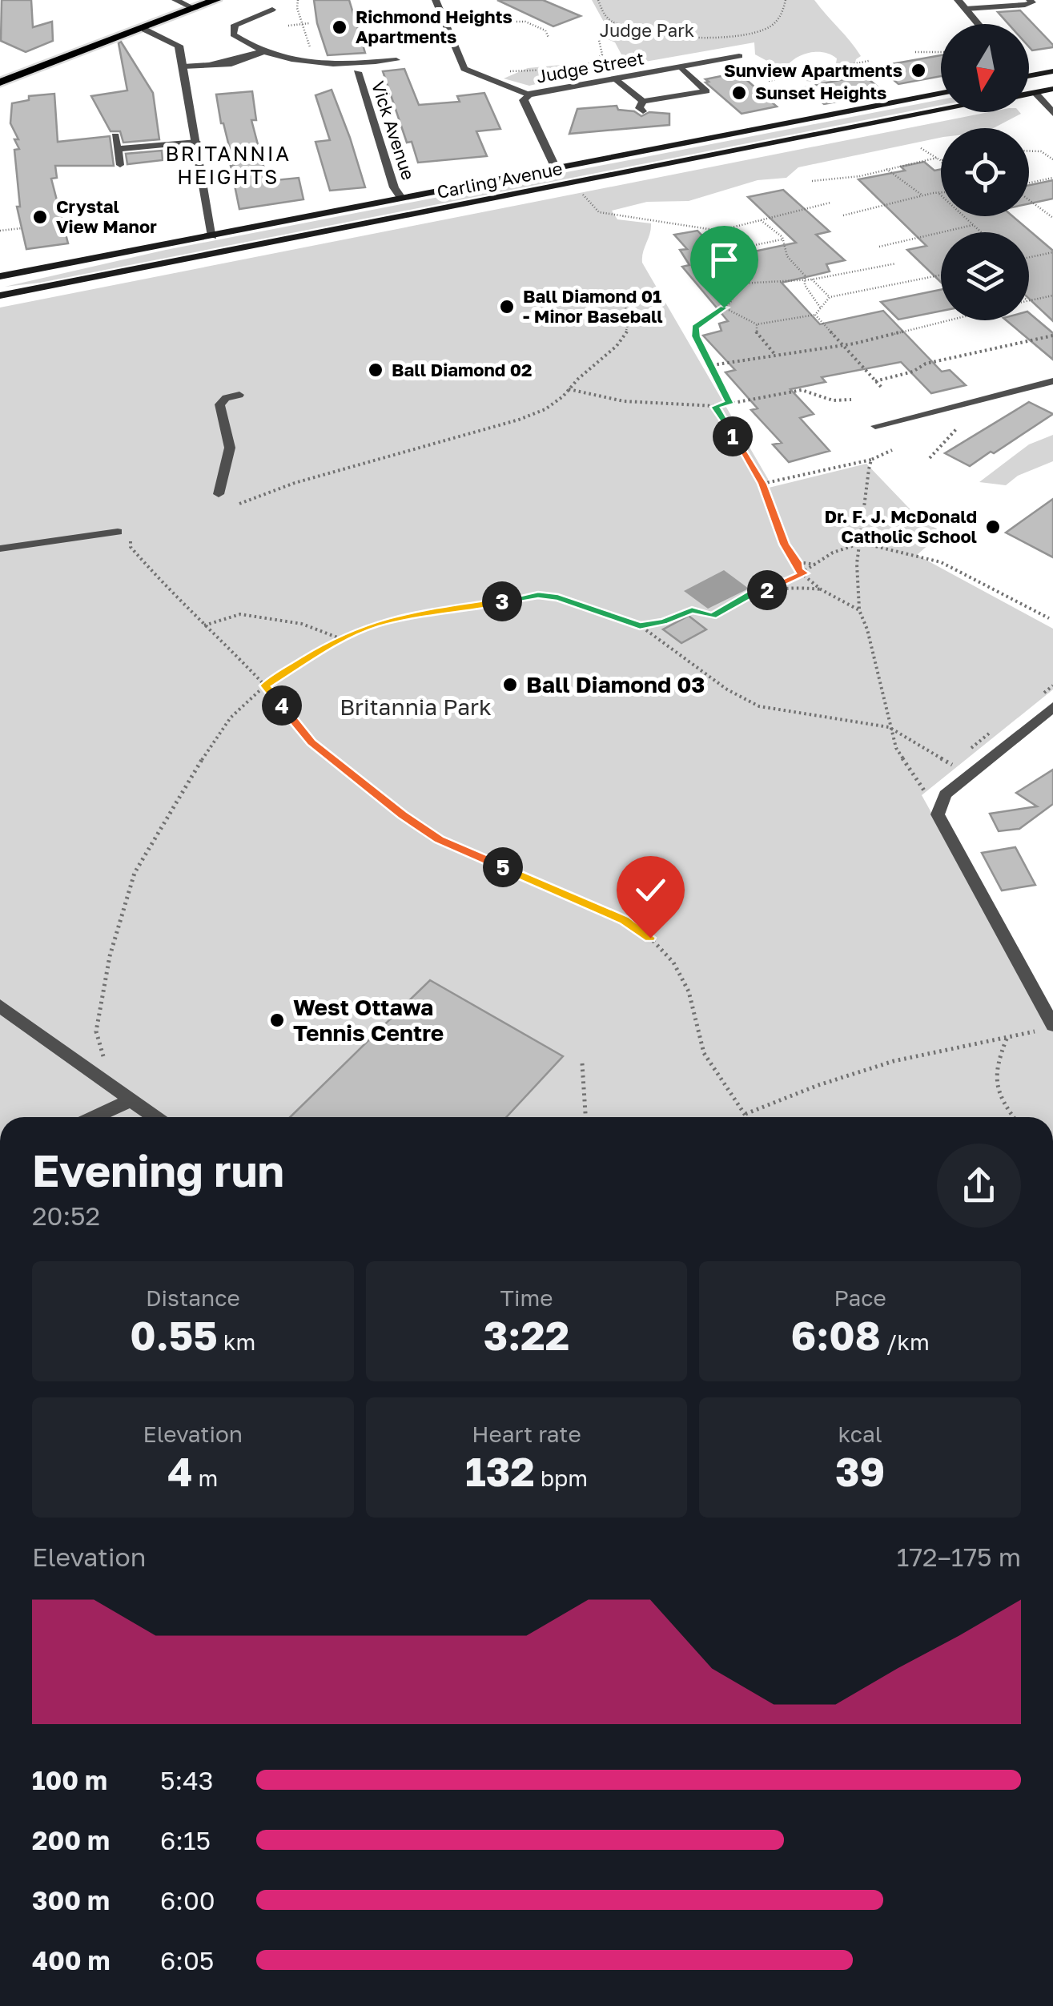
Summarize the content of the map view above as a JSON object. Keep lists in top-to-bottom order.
{
  "streets": {
    "main road": ["Carling Avenue"],
    "street": ["Judge Street", "Vick Avenue"]
  },
  "crossings": [
    ["Judge Street", "Carling Avenue"],
    ["Vick Avenue", "Carling Avenue"]
  ],
  "districts": ["BRITANNIA HEIGHTS"],
  "parks": ["Judge Park", "Britannia Park"],
  "places": [
    "Richmond Heights Apartments",
    "Sunview Apartments",
    "Sunset Heights",
    "Crystal View Manor",
    "Ball Diamond 01 - Minor Baseball",
    "Ball Diamond 02",
    "Dr. F. J. McDonald Catholic School",
    "Ball Diamond 03",
    "West Ottawa Tennis Centre"
  ],
  "north": "bottom",
  "page": {
    "pins": [
      "1",
      "2",
      "3",
      "4",
      "5"
    ],
    "heading": ["Evening run", "20:52"],
    "stats": [
      ["Distance", "0.55 km"],
      ["Time", "3:22"],
      ["Pace", "6:08 /km"],
      ["Elevation", "4 m"],
      ["Heart rate", "132 bpm"],
      ["kcal", "39"]
    ],
    "chart": ["Elevation", "172–175 m"],
    "list": [
      {
        "name": "100 m",
        "note": "5:43"
      },
      {
        "name": "200 m",
        "note": "6:15"
      },
      {
        "name": "300 m",
        "note": "6:00"
      },
      {
        "name": "400 m",
        "note": "6:05"
      }
    ]
  }
}
